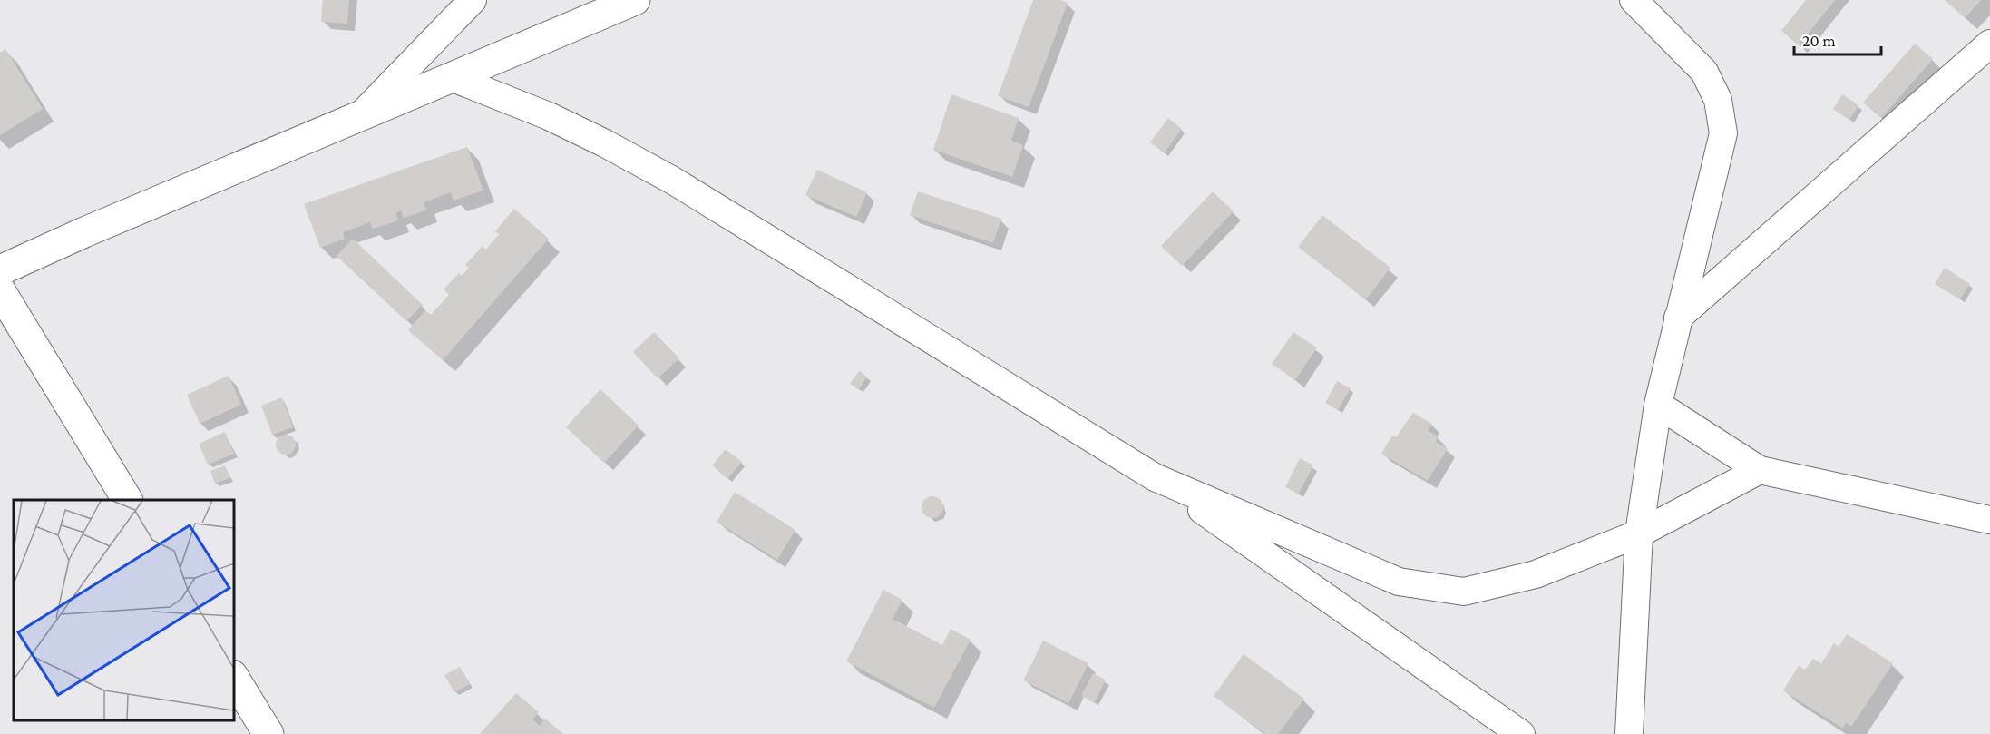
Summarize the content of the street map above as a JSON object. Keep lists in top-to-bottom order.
{
  "scale_bar": "20 m"
}
